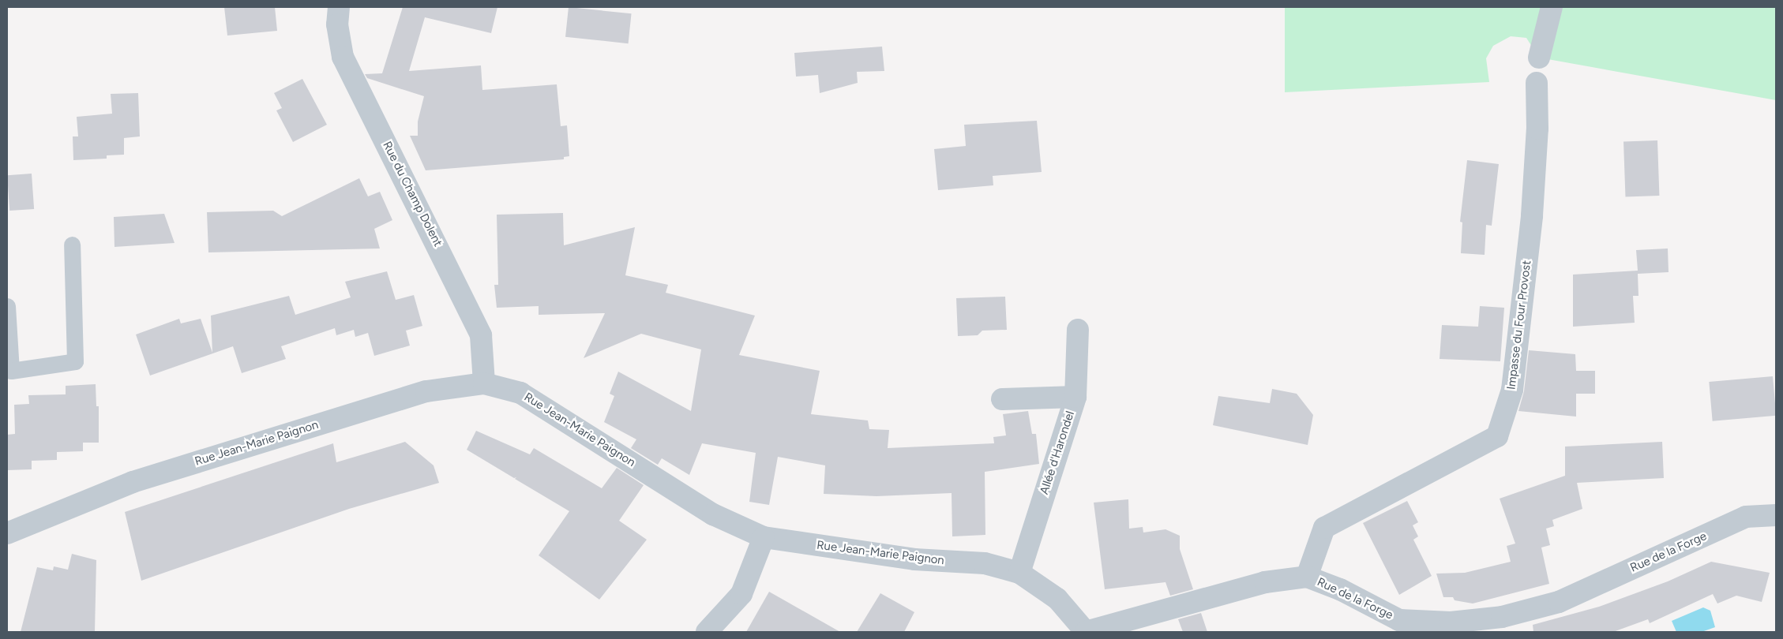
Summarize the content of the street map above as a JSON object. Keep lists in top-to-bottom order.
{
  "streets": {
    "street": [
      "Rue du Champ Dolent",
      "Impasse du Four Provost",
      "Rue Jean-Marie Paignon",
      "Allée d'Harondel",
      "Rue de la Forge"
    ]
  },
  "crossings": [
    ["Rue du Champ Dolent", "Rue Jean-Marie Paignon"],
    ["Impasse du Four Provost", "Rue de la Forge"],
    ["Rue Jean-Marie Paignon", "Allée d'Harondel"],
    ["Rue Jean-Marie Paignon", "Rue de la Forge"]
  ]
}
